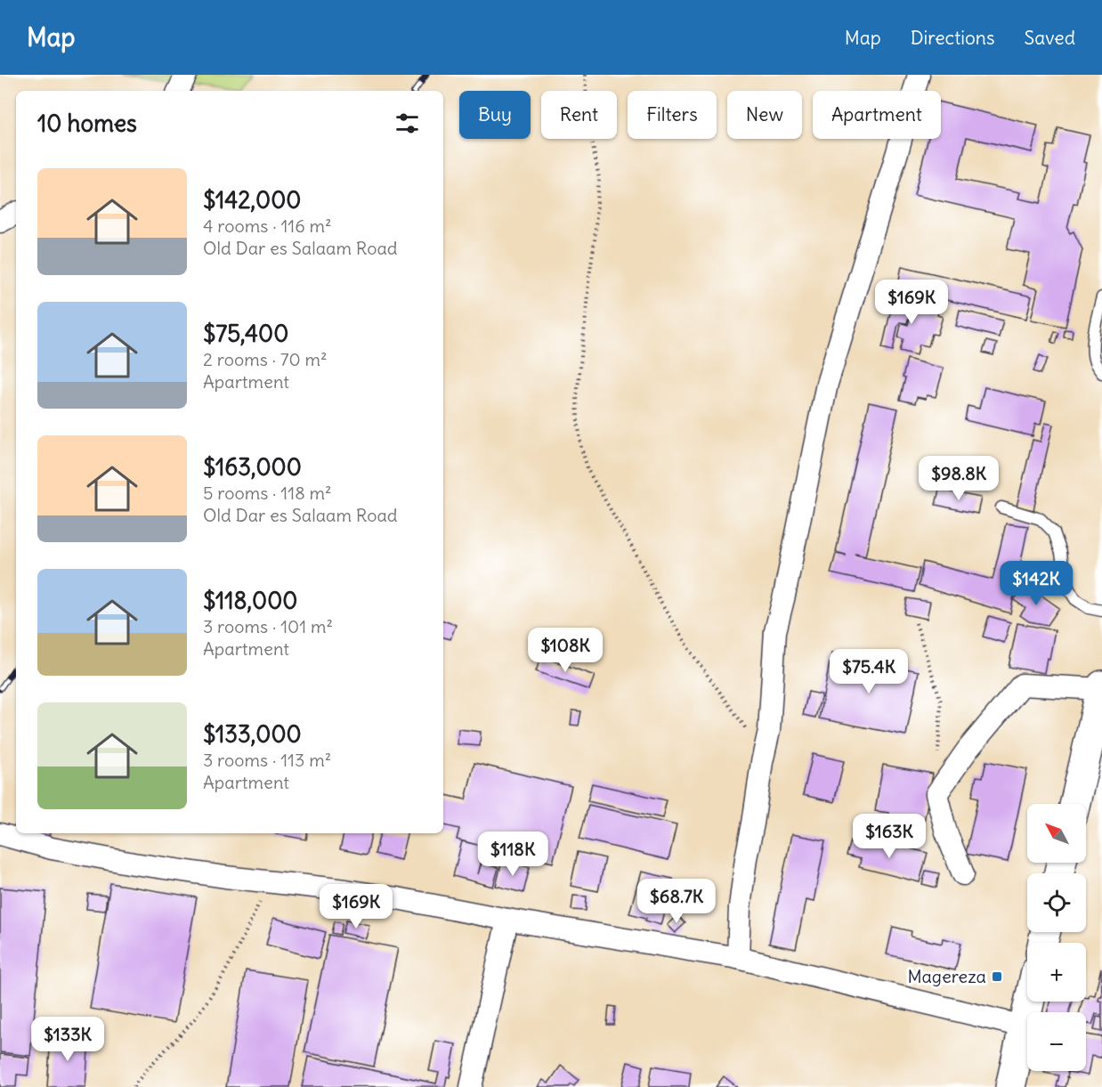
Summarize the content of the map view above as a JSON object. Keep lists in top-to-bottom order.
{
  "places": {
    "transit": ["Magereza"]
  },
  "north": "top left",
  "page": {
    "header": "Map",
    "nav": ["Map", "Directions", "Saved"],
    "chip": [
      "Buy",
      "Rent",
      "Filters",
      "New",
      "Apartment"
    ],
    "heading": "10 homes",
    "list": [
      {
        "name": "$142,000",
        "note": "4 rooms · 116 m² · Old Dar es Salaam Road"
      },
      {
        "name": "$75,400",
        "note": "2 rooms · 70 m² · Apartment"
      },
      {
        "name": "$163,000",
        "note": "5 rooms · 118 m² · Old Dar es Salaam Road"
      },
      {
        "name": "$118,000",
        "note": "3 rooms · 101 m² · Apartment"
      },
      {
        "name": "$133,000",
        "note": "3 rooms · 113 m² · Apartment"
      }
    ],
    "price": [
      "$169K",
      "$98.8K",
      "$142K",
      "$108K",
      "$75.4K",
      "$163K",
      "$118K",
      "$68.7K",
      "$169K",
      "$133K"
    ],
    "map_buttons": ["+", "−"]
  }
}
